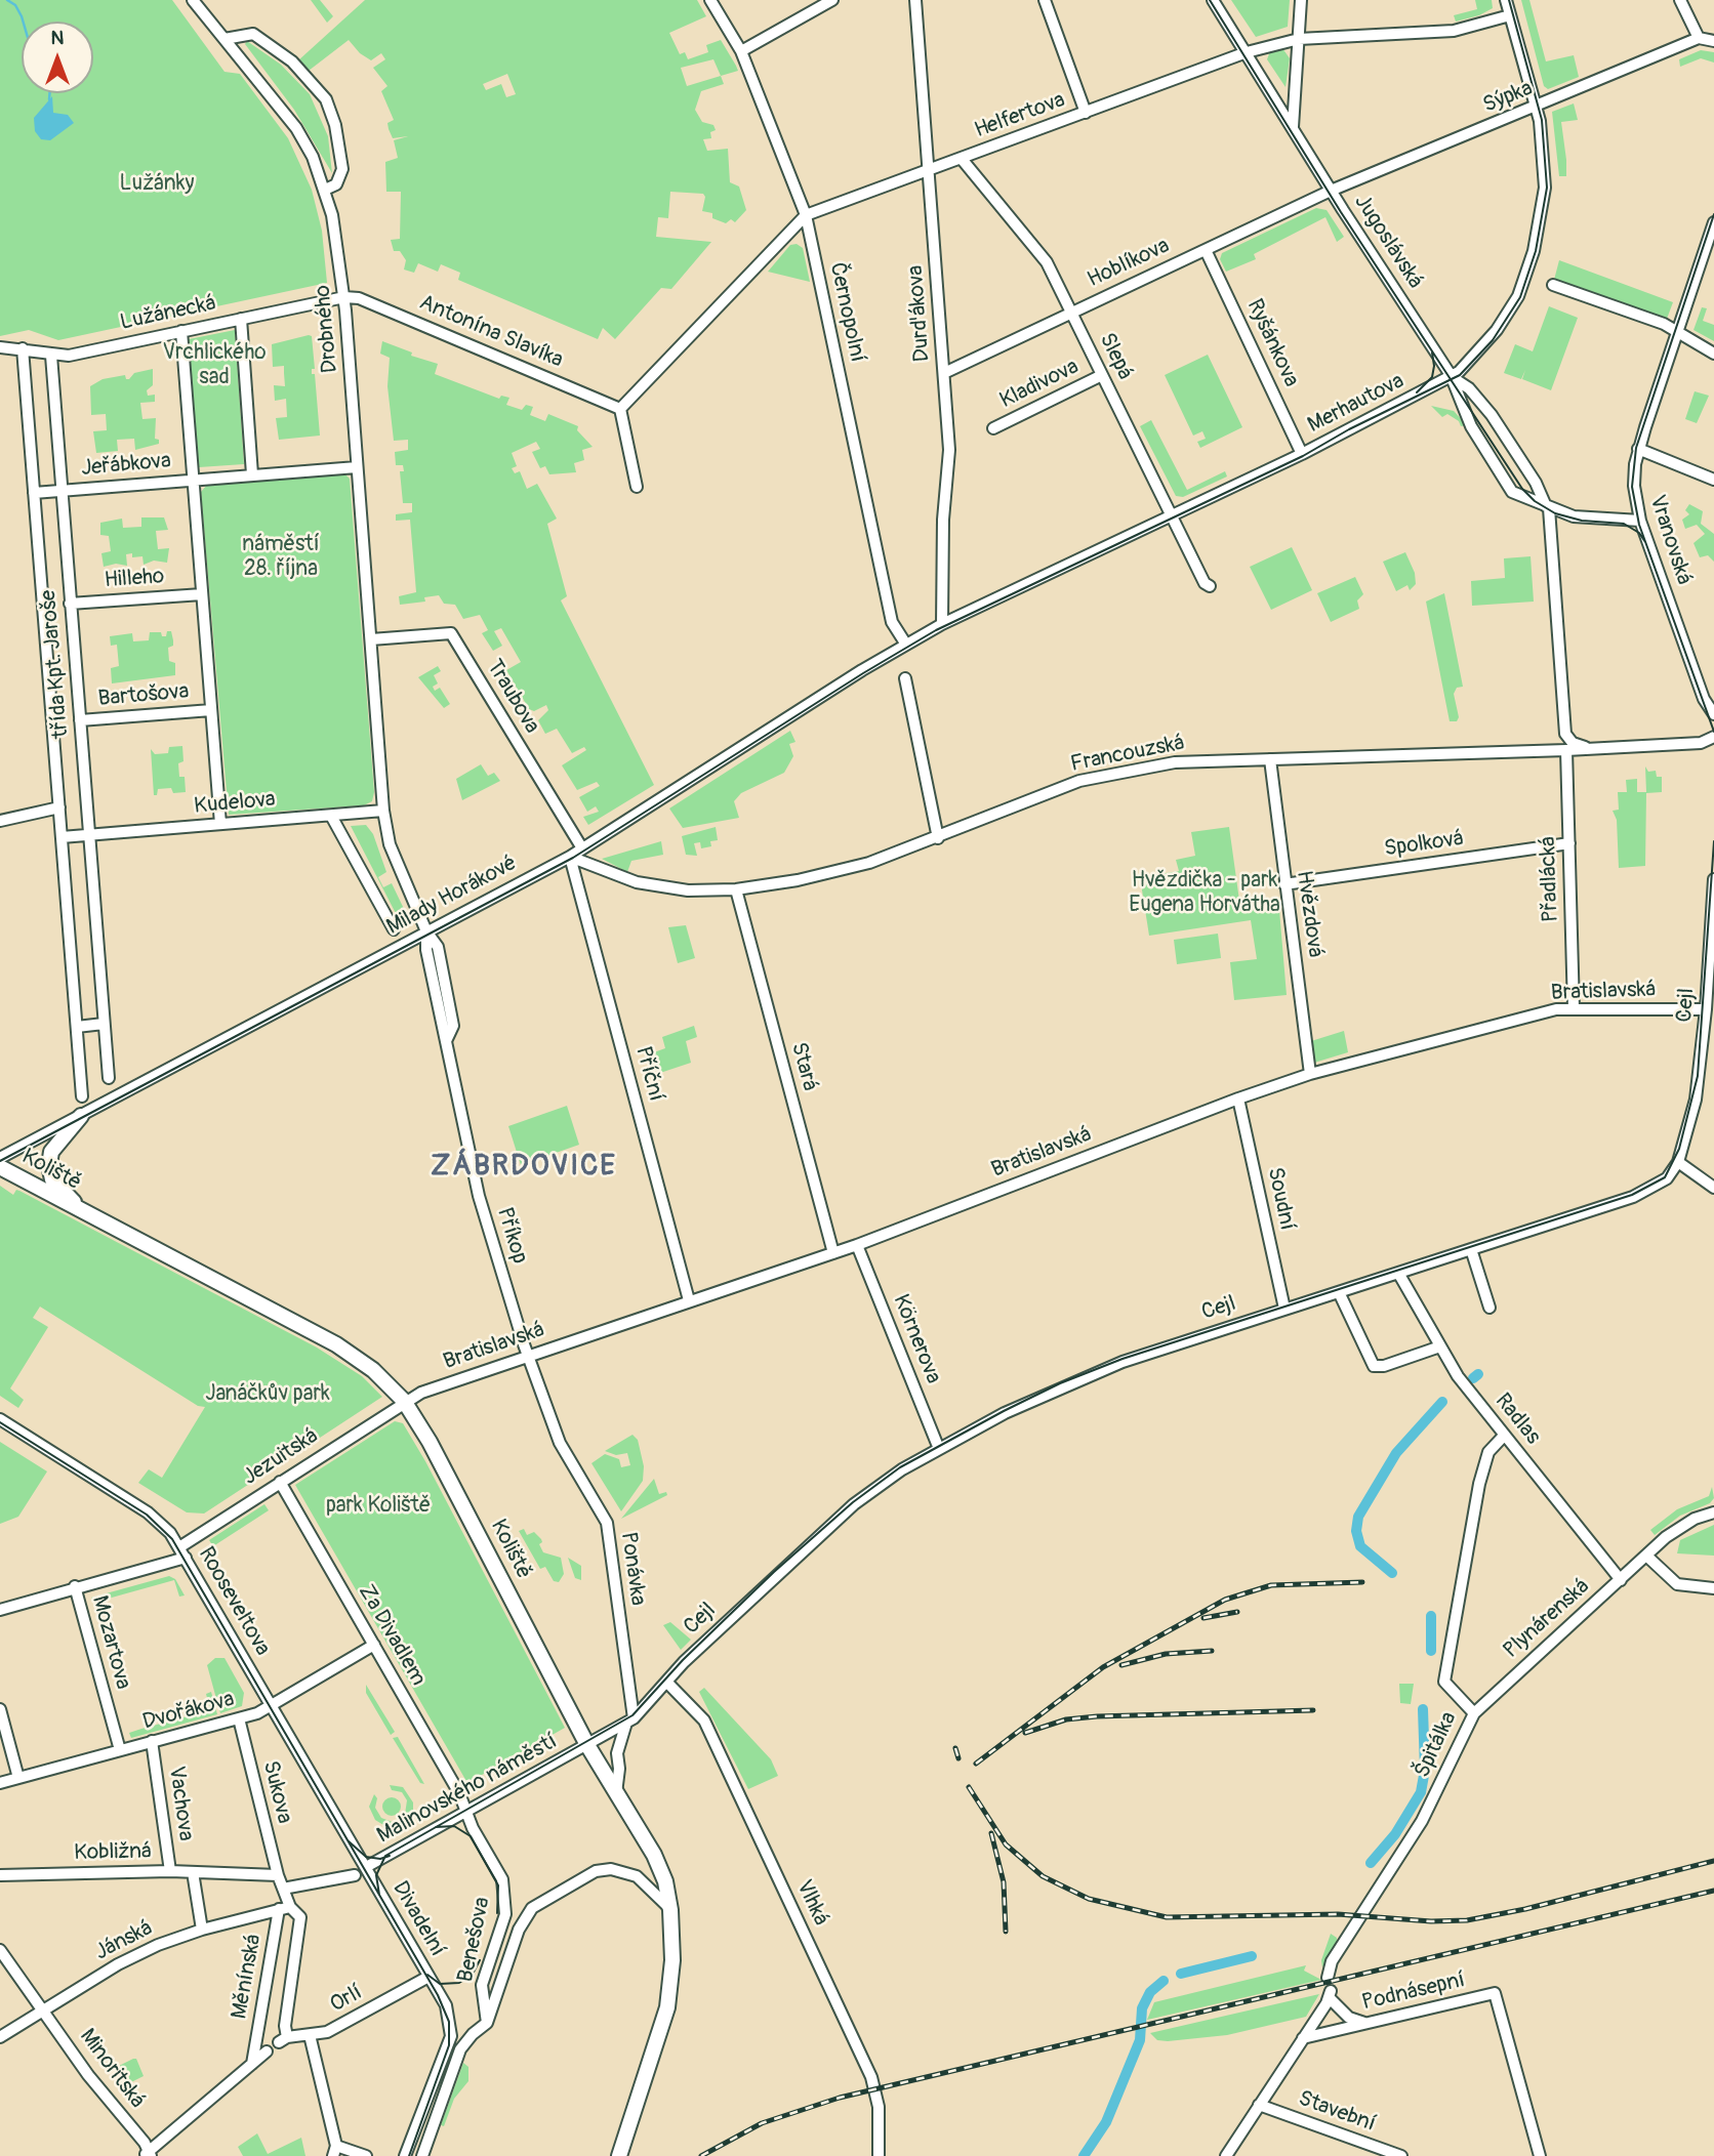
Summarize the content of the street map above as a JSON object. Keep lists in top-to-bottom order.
{
  "streets": {
    "main road": ["Koliště"],
    "street": [
      "Sýpka",
      "Helfertova",
      "Jugoslávská",
      "Hoblíkova",
      "Černopolní",
      "Lužánecká",
      "Durďákova",
      "Drobného",
      "Antonína Slavíka",
      "Ryšánkova",
      "Slepá",
      "Kladivova",
      "Merhautova",
      "Jeřábkova",
      "Vranovská",
      "Hilleho",
      "třída Kpt. Jaroše",
      "Bartošova",
      "Traubova",
      "Francouzská",
      "Kudelova",
      "Spolková",
      "Přadlácká",
      "Milady Horákové",
      "Hvězdová",
      "Bratislavská",
      "Cejl",
      "Stará",
      "Příční",
      "Soudní",
      "Příkop",
      "Körnerova",
      "Radlas",
      "Jezuitská",
      "Ponávka",
      "Rooseveltova",
      "Plynárenská",
      "Za Divadlem",
      "Mozartova",
      "Dvořákova",
      "Špitálka",
      "Malinovského náměstí",
      "Sukova",
      "Vachova",
      "Kobližná",
      "Vlhká",
      "Divadelní",
      "Benešova",
      "Jánská",
      "Měnínská",
      "Podnásepní",
      "Orlí",
      "Minoritská",
      "Stavební"
    ]
  },
  "crossings": [
    ["Sýpka", "Jugoslávská"],
    ["Sýpka", "Hoblíkova"],
    ["Sýpka", "Merhautova"],
    ["Helfertova", "Jugoslávská"],
    ["Helfertova", "Černopolní"],
    ["Helfertova", "Durďákova"],
    ["Helfertova", "Antonína Slavíka"],
    ["Helfertova", "Slepá"],
    ["Helfertova", "Merhautova"],
    ["Jugoslávská", "Hoblíkova"],
    ["Jugoslávská", "Merhautova"],
    ["Jugoslávská", "Vranovská"],
    ["Hoblíkova", "Durďákova"],
    ["Hoblíkova", "Ryšánkova"],
    ["Hoblíkova", "Slepá"],
    ["Černopolní", "Merhautova"],
    ["Černopolní", "Milady Horákové"],
    ["Lužánecká", "Drobného"],
    ["Lužánecká", "Antonína Slavíka"],
    ["Lužánecká", "třída Kpt. Jaroše"],
    ["Durďákova", "Merhautova"],
    ["Drobného", "Antonína Slavíka"],
    ["Ryšánkova", "Merhautova"],
    ["Slepá", "Kladivova"],
    ["Slepá", "Merhautova"],
    ["Merhautova", "Milady Horákové"],
    ["Jeřábkova", "třída Kpt. Jaroše"],
    ["Hilleho", "třída Kpt. Jaroše"],
    ["třída Kpt. Jaroše", "Bartošova"],
    ["třída Kpt. Jaroše", "Kudelova"],
    ["Traubova", "Milady Horákové"],
    ["Francouzská", "Přadlácká"],
    ["Francouzská", "Milady Horákové"],
    ["Francouzská", "Hvězdová"],
    ["Francouzská", "Stará"],
    ["Francouzská", "Příční"],
    ["Spolková", "Přadlácká"],
    ["Spolková", "Hvězdová"],
    ["Přadlácká", "Bratislavská"],
    ["Milady Horákové", "Příční"],
    ["Milady Horákové", "Příkop"],
    ["Hvězdová", "Bratislavská"],
    ["Bratislavská", "Cejl"],
    ["Bratislavská", "Stará"],
    ["Bratislavská", "Příční"],
    ["Bratislavská", "Koliště"],
    ["Bratislavská", "Soudní"],
    ["Bratislavská", "Příkop"],
    ["Bratislavská", "Körnerova"],
    ["Bratislavská", "Jezuitská"],
    ["Bratislavská", "Ponávka"],
    ["Cejl", "Koliště"],
    ["Cejl", "Soudní"],
    ["Cejl", "Körnerova"],
    ["Cejl", "Radlas"],
    ["Cejl", "Ponávka"],
    ["Cejl", "Malinovského náměstí"],
    ["Cejl", "Vlhká"],
    ["Koliště", "Jezuitská"],
    ["Koliště", "Malinovského náměstí"],
    ["Příkop", "Ponávka"],
    ["Radlas", "Plynárenská"],
    ["Radlas", "Špitálka"],
    ["Jezuitská", "Rooseveltova"],
    ["Jezuitská", "Za Divadlem"],
    ["Jezuitská", "Mozartova"],
    ["Rooseveltova", "Dvořákova"],
    ["Rooseveltova", "Malinovského náměstí"],
    ["Rooseveltova", "Divadelní"],
    ["Plynárenská", "Špitálka"],
    ["Za Divadlem", "Dvořákova"],
    ["Za Divadlem", "Malinovského náměstí"],
    ["Za Divadlem", "Benešova"],
    ["Mozartova", "Dvořákova"],
    ["Dvořákova", "Sukova"],
    ["Dvořákova", "Vachova"],
    ["Malinovského náměstí", "Divadelní"],
    ["Malinovského náměstí", "Benešova"],
    ["Sukova", "Kobližná"],
    ["Vachova", "Kobližná"],
    ["Divadelní", "Orlí"],
    ["Jánská", "Měnínská"],
    ["Jánská", "Orlí"],
    ["Jánská", "Minoritská"],
    ["Měnínská", "Orlí"]
  ],
  "districts": ["ZÁBRDOVICE"],
  "parks": [
    "Lužánky",
    "Vrchlického sad",
    "náměstí 28. října",
    "Hvězdička - park Eugena Horvátha",
    "Janáčkův park",
    "park Koliště"
  ],
  "north": "top"
}
